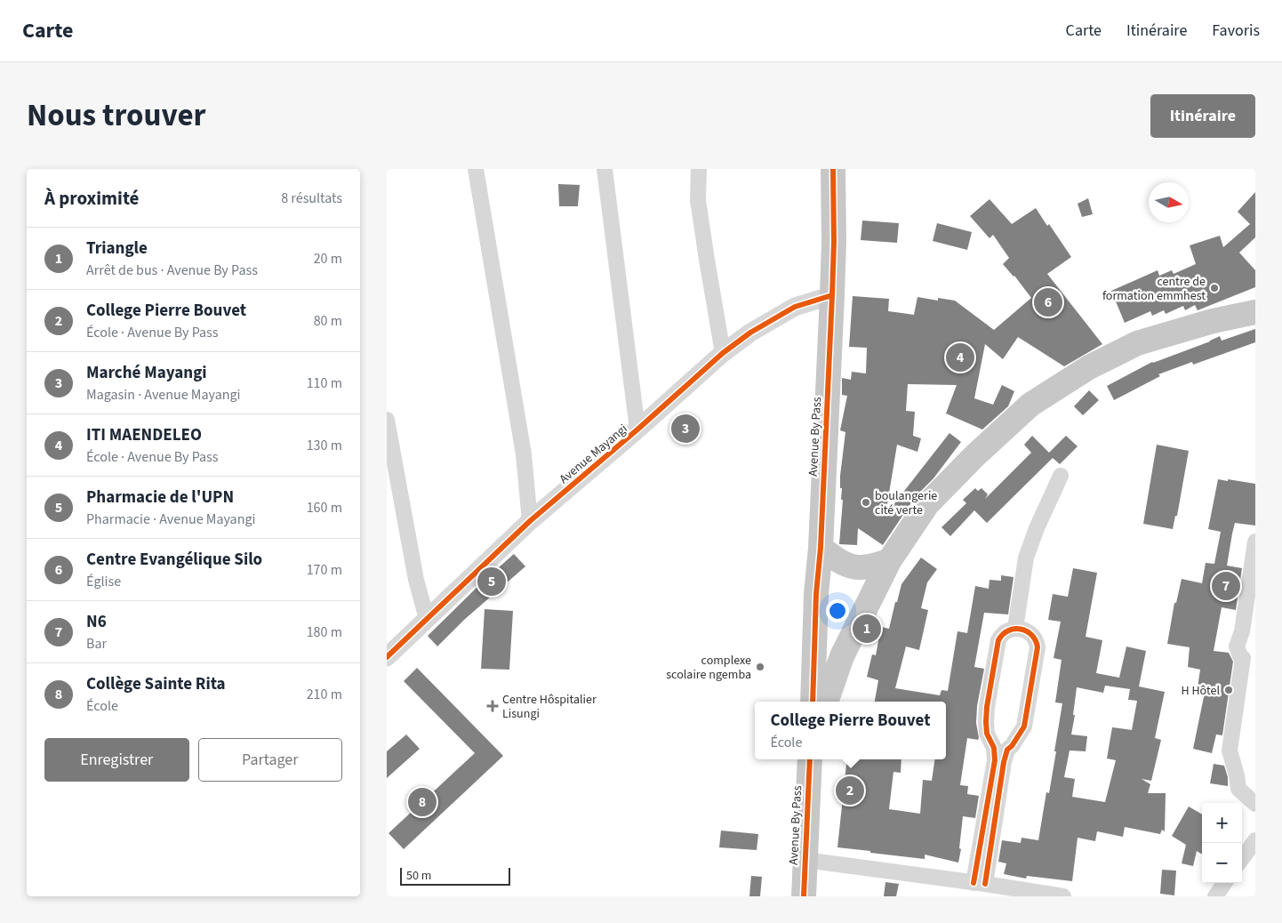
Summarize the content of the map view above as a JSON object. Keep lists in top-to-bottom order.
{
  "streets": {
    "highway": ["Avenue By Pass"],
    "street": ["Avenue Mayangi"]
  },
  "crossings": [
    ["Avenue By Pass", "Avenue Mayangi"]
  ],
  "places": {
    "other": [
      "centre de formation emmhest",
      "boulangerie cité verte",
      "complexe scolaire ngemba",
      "H Hôtel"
    ],
    "health": ["Centre Hôspitalier Lisungi"]
  },
  "scale_bar": "50 m",
  "north": "right",
  "page": {
    "header": "Carte",
    "nav": ["Carte", "Itinéraire", "Favoris"],
    "title": "Nous trouver",
    "buttons": [
      "Itinéraire",
      ["Enregistrer", "Partager"]
    ],
    "heading": ["À proximité", "8 résultats"],
    "list": [
      {
        "mark": "1",
        "name": "Triangle",
        "note": "Arrêt de bus · Avenue By Pass",
        "value": "20 m"
      },
      {
        "mark": "2",
        "name": "College Pierre Bouvet",
        "note": "École · Avenue By Pass",
        "value": "80 m"
      },
      {
        "mark": "3",
        "name": "Marché Mayangi",
        "note": "Magasin · Avenue Mayangi",
        "value": "110 m"
      },
      {
        "mark": "4",
        "name": "ITI MAENDELEO",
        "note": "École · Avenue By Pass",
        "value": "130 m"
      },
      {
        "mark": "5",
        "name": "Pharmacie de l'UPN",
        "note": "Pharmacie · Avenue Mayangi",
        "value": "160 m"
      },
      {
        "mark": "6",
        "name": "Centre Evangélique Silo",
        "note": "Église",
        "value": "170 m"
      },
      {
        "mark": "7",
        "name": "N6",
        "note": "Bar",
        "value": "180 m"
      },
      {
        "mark": "8",
        "name": "Collège Sainte Rita",
        "note": "École",
        "value": "210 m"
      }
    ],
    "pins": [
      "6",
      "4",
      "3",
      "5",
      "7",
      "1",
      "2",
      "8"
    ],
    "popup": ["College Pierre Bouvet", "École"],
    "map_buttons": ["+", "−"],
    "scale": "50 m"
  }
}
